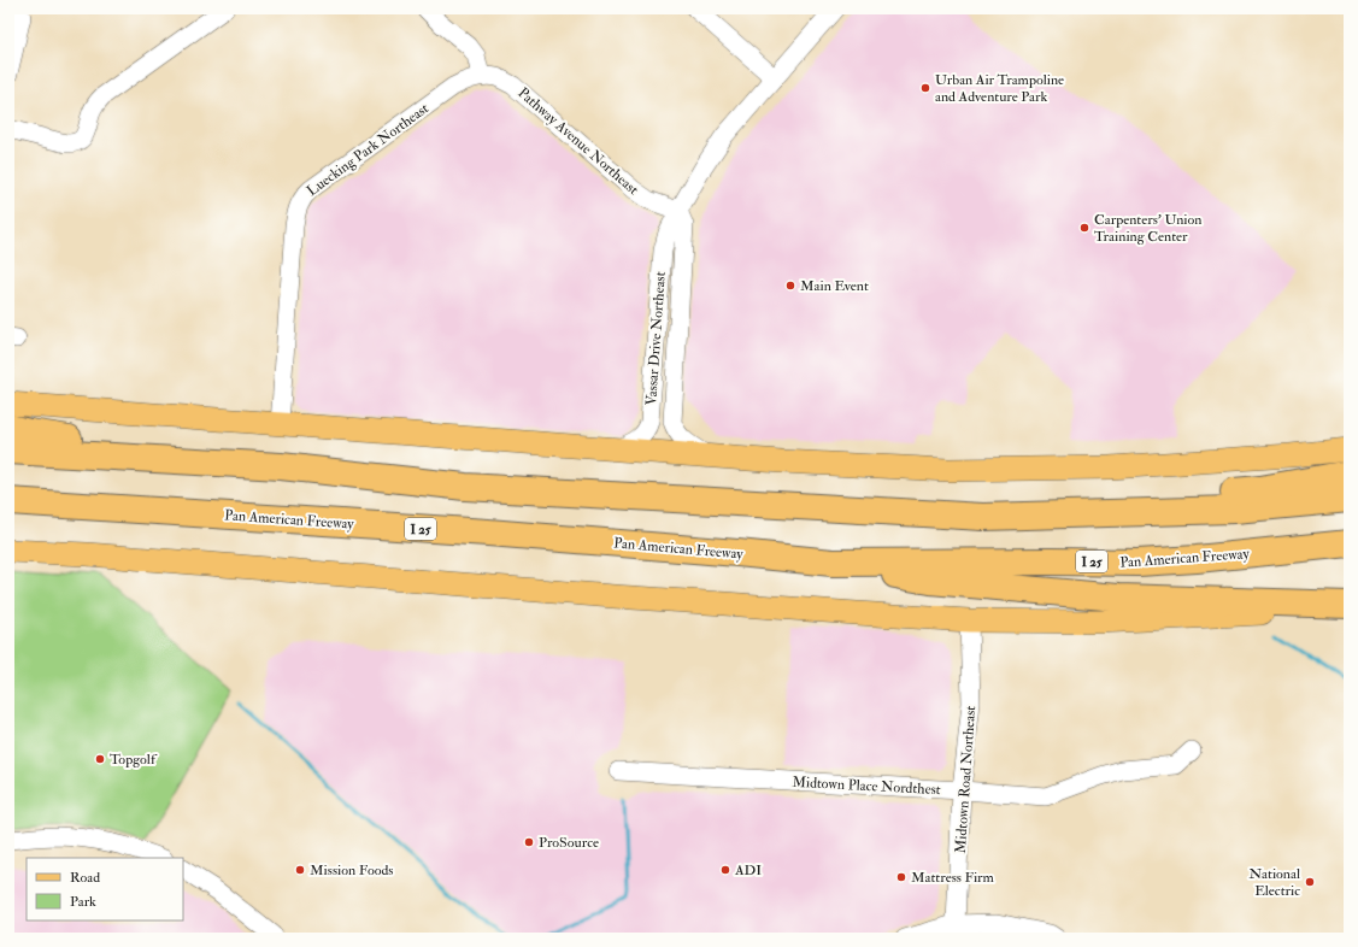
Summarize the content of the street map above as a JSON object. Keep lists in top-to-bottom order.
{
  "streets": {
    "highway": ["Pan American Freeway", "I 25"],
    "street": [
      "Pathway Avenue Northeast",
      "Luecking Park Northeast",
      "Vassar Drive Northeast",
      "Midtown Road Northeast",
      "Midtown Place Nordthest"
    ]
  },
  "crossings": [
    ["Pathway Avenue Northeast", "Luecking Park Northeast"],
    ["Pathway Avenue Northeast", "Vassar Drive Northeast"],
    ["Midtown Road Northeast", "Midtown Place Nordthest"]
  ],
  "places": [
    "Urban Air Trampoline and Adventure Park",
    "Carpenters' Union Training Center",
    "Main Event",
    "Topgolf",
    "ProSource",
    "Mission Foods",
    "ADI",
    "Mattress Firm",
    "National Electric"
  ],
  "legend": ["Road", "Park"]
}
